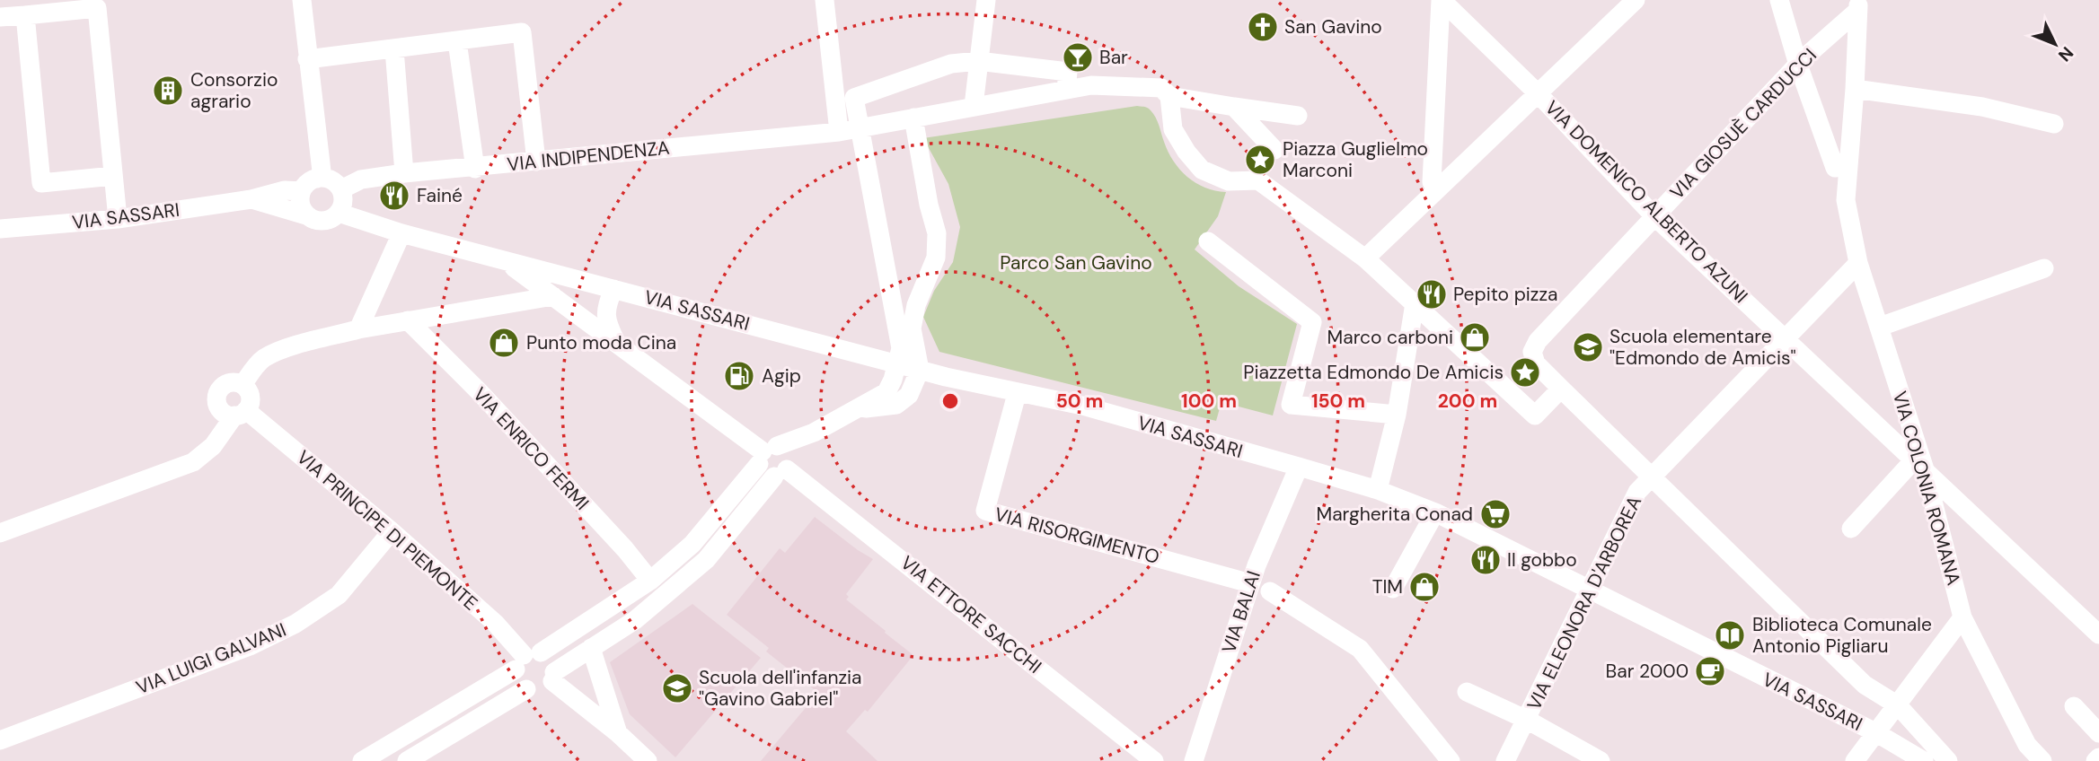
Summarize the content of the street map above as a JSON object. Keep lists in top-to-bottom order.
{
  "streets": {
    "street": [
      "VIA GIOSUÈ CARDUCCI",
      "VIA INDIPENDENZA",
      "VIA DOMENICO ALBERTO AZUNI",
      "VIA SASSARI",
      "VIA ENRICO FERMI",
      "VIA COLONIA ROMANA",
      "VIA PRINCIPE DI PIEMONTE",
      "VIA RISORGIMENTO",
      "VIA ELEONORA D'ARBOREA",
      "VIA BALAI",
      "VIA ETTORE SACCHI",
      "VIA LUIGI GALVANI"
    ]
  },
  "crossings": [
    ["VIA GIOSUÈ CARDUCCI", "VIA DOMENICO ALBERTO AZUNI"],
    ["VIA INDIPENDENZA", "VIA SASSARI"],
    ["VIA DOMENICO ALBERTO AZUNI", "VIA COLONIA ROMANA"],
    ["VIA DOMENICO ALBERTO AZUNI", "VIA ELEONORA D'ARBOREA"],
    ["VIA SASSARI", "VIA RISORGIMENTO"],
    ["VIA SASSARI", "VIA ELEONORA D'ARBOREA"],
    ["VIA SASSARI", "VIA BALAI"],
    ["VIA SASSARI", "VIA ETTORE SACCHI"],
    ["VIA COLONIA ROMANA", "VIA ELEONORA D'ARBOREA"],
    ["VIA PRINCIPE DI PIEMONTE", "VIA LUIGI GALVANI"],
    ["VIA RISORGIMENTO", "VIA BALAI"]
  ],
  "parks": ["Parco San Gavino"],
  "places": {
    "church": ["San Gavino"],
    "bar": ["Bar"],
    "building": ["Consorzio agrario"],
    "place": ["Piazza Guglielmo Marconi", "Piazzetta Edmondo De Amicis"],
    "restaurant": ["Fainé", "Pepito pizza", "Il gobbo"],
    "shop": ["Marco carboni", "Punto moda Cina", "TIM"],
    "school or university": ["Scuola elementare \"Edmondo de Amicis\"", "Scuola dell'infanzia \"Gavino Gabriel\""],
    "fuel station": ["Agip"],
    "supermarket": ["Margherita Conad"],
    "library": ["Biblioteca Comunale Antonio Pigliaru"],
    "cafe": ["Bar 2000"]
  },
  "north": "bottom right",
  "rings": [
    "50 m",
    "100 m",
    "150 m",
    "200 m"
  ]
}
